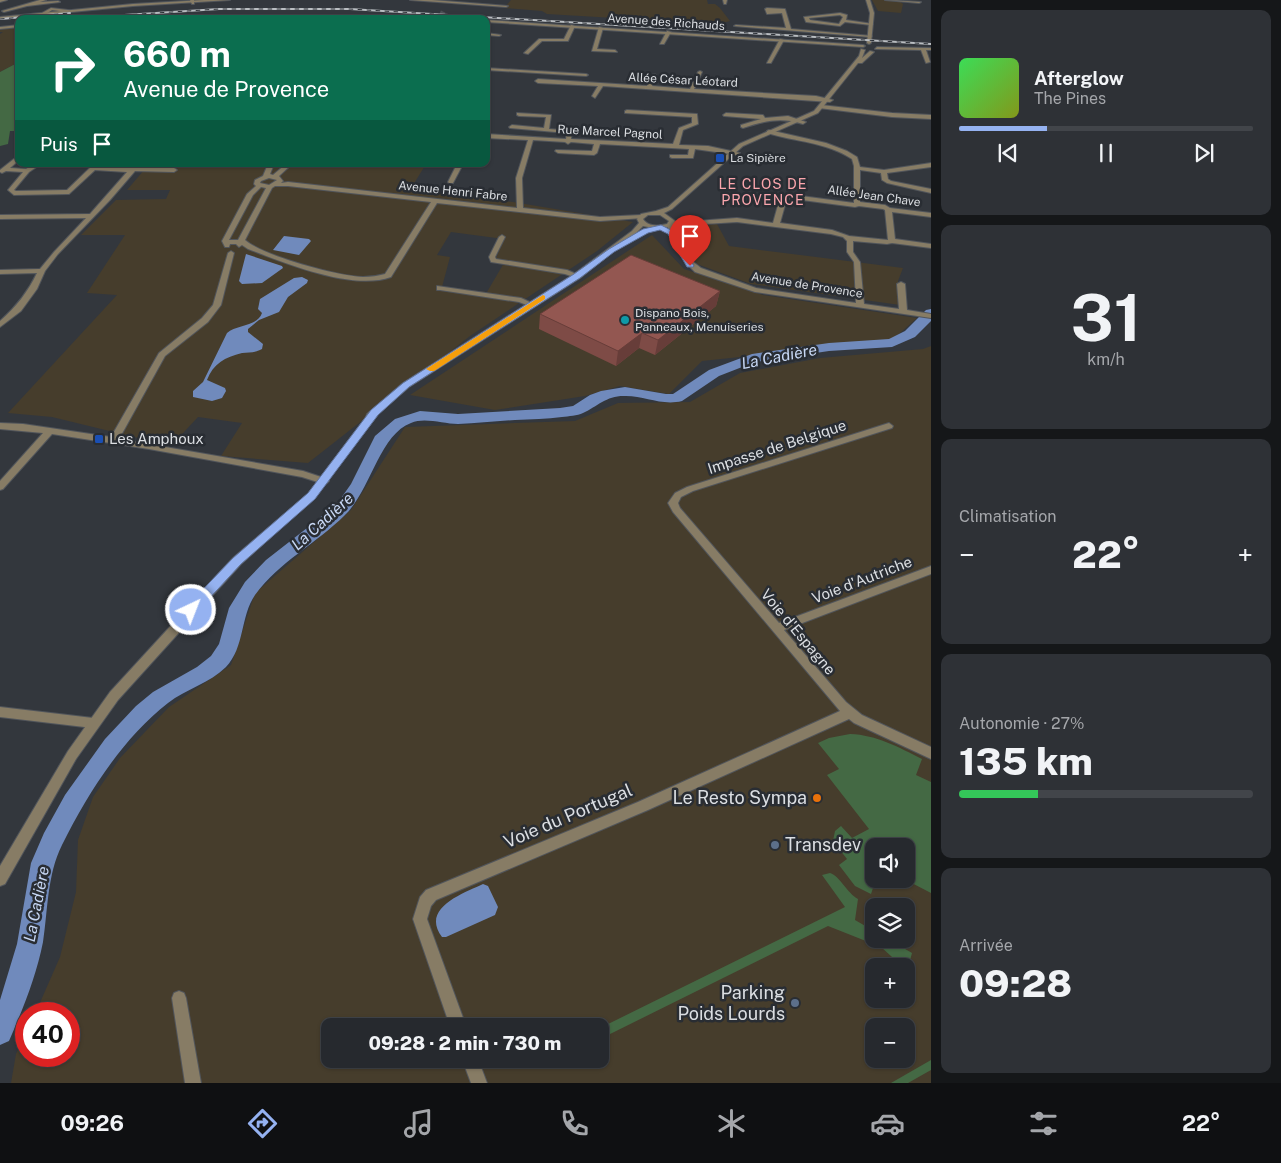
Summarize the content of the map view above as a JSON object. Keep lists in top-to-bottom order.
{
  "streets": {
    "street": [
      "Avenue des Richauds",
      "Allée César Léotard",
      "Rue Marcel Pagnol",
      "Avenue Henri Fabre",
      "Allée Jean Chave",
      "Avenue de Provence",
      "Impasse de Belgique",
      "Voie d'Autriche",
      "Voie d'Espagne",
      "Voie du Portugal"
    ]
  },
  "crossings": [
    ["Impasse de Belgique", "Voie d'Espagne"],
    ["Voie d'Autriche", "Voie d'Espagne"],
    ["Voie d'Espagne", "Voie du Portugal"]
  ],
  "districts": ["LE CLOS DE PROVENCE"],
  "water": ["La Cadière"],
  "places": {
    "transit": ["La Sipière", "Les Amphoux"],
    "other": [
      "Dispano Bois, Panneaux, Menuiseries",
      "Le Resto Sympa",
      "Transdev",
      "Parking Poids Lourds"
    ]
  },
  "page": {
    "turn": ["660 m", "Avenue de Provence"],
    "song": ["Afterglow", "The Pines"],
    "then": "Puis",
    "tile": [
      ["31", "km/h"],
      "Climatisation",
      ["Autonomie · 27%", "135 km"],
      ["Arrivée", "09:28"]
    ],
    "heat": ["−", "22°", "+"],
    "map_buttons": ["+", "−"],
    "limit": "40",
    "trip": "09:28 · 2 min · 730 m",
    "tabs": ["09:26", "22°"]
  }
}
